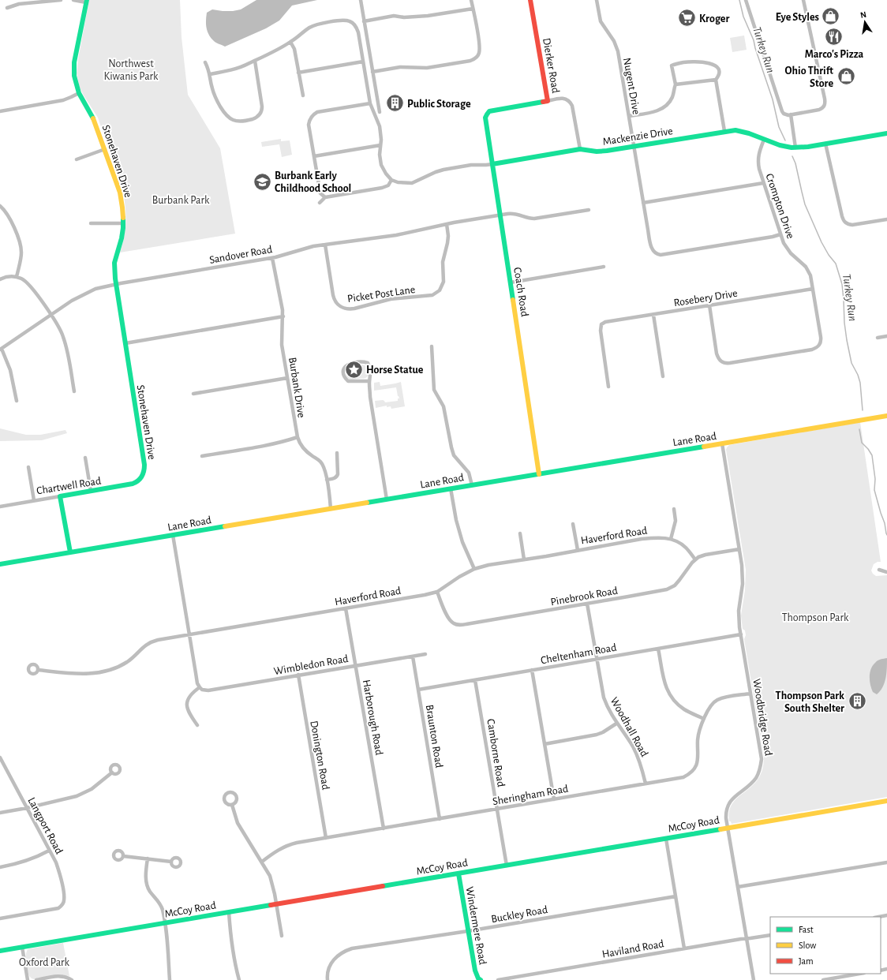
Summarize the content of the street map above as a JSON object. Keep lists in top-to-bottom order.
{
  "streets": {
    "street": [
      "Dierker Road",
      "Nugent Drive",
      "Mackenzie Drive",
      "Stonehaven Drive",
      "Crompton Drive",
      "Sandover Road",
      "Coach Road",
      "Picket Post Lane",
      "Rosebery Drive",
      "Burbank Drive",
      "Lane Road",
      "Chartwell Road",
      "Haverford Road",
      "Pinebrook Road",
      "Cheltenham Road",
      "Wimbledon Road",
      "Harborough Road",
      "Woodbridge Road",
      "Woodhall Road",
      "Braunton Road",
      "Camborne Road",
      "Donington Road",
      "Sheringham Road",
      "McCoy Road",
      "Langport Road",
      "Buckley Road",
      "Windermere Road",
      "Haviland Road"
    ]
  },
  "crossings": [
    ["Dierker Road", "Mackenzie Drive"],
    ["Dierker Road", "Coach Road"],
    ["Nugent Drive", "Mackenzie Drive"],
    ["Nugent Drive", "Crompton Drive"],
    ["Mackenzie Drive", "Crompton Drive"],
    ["Mackenzie Drive", "Coach Road"],
    ["Stonehaven Drive", "Sandover Road"],
    ["Stonehaven Drive", "Chartwell Road"],
    ["Crompton Drive", "Rosebery Drive"],
    ["Sandover Road", "Coach Road"],
    ["Sandover Road", "Picket Post Lane"],
    ["Sandover Road", "Burbank Drive"],
    ["Coach Road", "Lane Road"],
    ["Burbank Drive", "Lane Road"],
    ["Lane Road", "Woodbridge Road"],
    ["Haverford Road", "Pinebrook Road"],
    ["Haverford Road", "Harborough Road"],
    ["Pinebrook Road", "Woodhall Road"],
    ["Cheltenham Road", "Woodbridge Road"],
    ["Cheltenham Road", "Woodhall Road"],
    ["Cheltenham Road", "Braunton Road"],
    ["Cheltenham Road", "Camborne Road"],
    ["Wimbledon Road", "Harborough Road"],
    ["Wimbledon Road", "Braunton Road"],
    ["Wimbledon Road", "Donington Road"],
    ["Harborough Road", "Sheringham Road"],
    ["Woodbridge Road", "Sheringham Road"],
    ["Woodbridge Road", "McCoy Road"],
    ["Woodbridge Road", "Haviland Road"],
    ["Woodhall Road", "Sheringham Road"],
    ["Braunton Road", "Sheringham Road"],
    ["Camborne Road", "Sheringham Road"],
    ["Camborne Road", "McCoy Road"],
    ["Donington Road", "Sheringham Road"],
    ["McCoy Road", "Windermere Road"],
    ["Buckley Road", "Windermere Road"]
  ],
  "water": ["Turkey Run"],
  "parks": [
    "Northwest Kiwanis Park",
    "Burbank Park",
    "Thompson Park",
    "Oxford Park"
  ],
  "places": {
    "shop": ["Eye Styles", "Ohio Thrift Store"],
    "supermarket": ["Kroger"],
    "restaurant": ["Marco's Pizza"],
    "building": ["Public Storage", "Thompson Park South Shelter"],
    "school or university": ["Burbank Early Childhood School"],
    "place": ["Horse Statue"]
  },
  "legend": ["Fast", "Slow", "Jam"],
  "north": "top"
}
